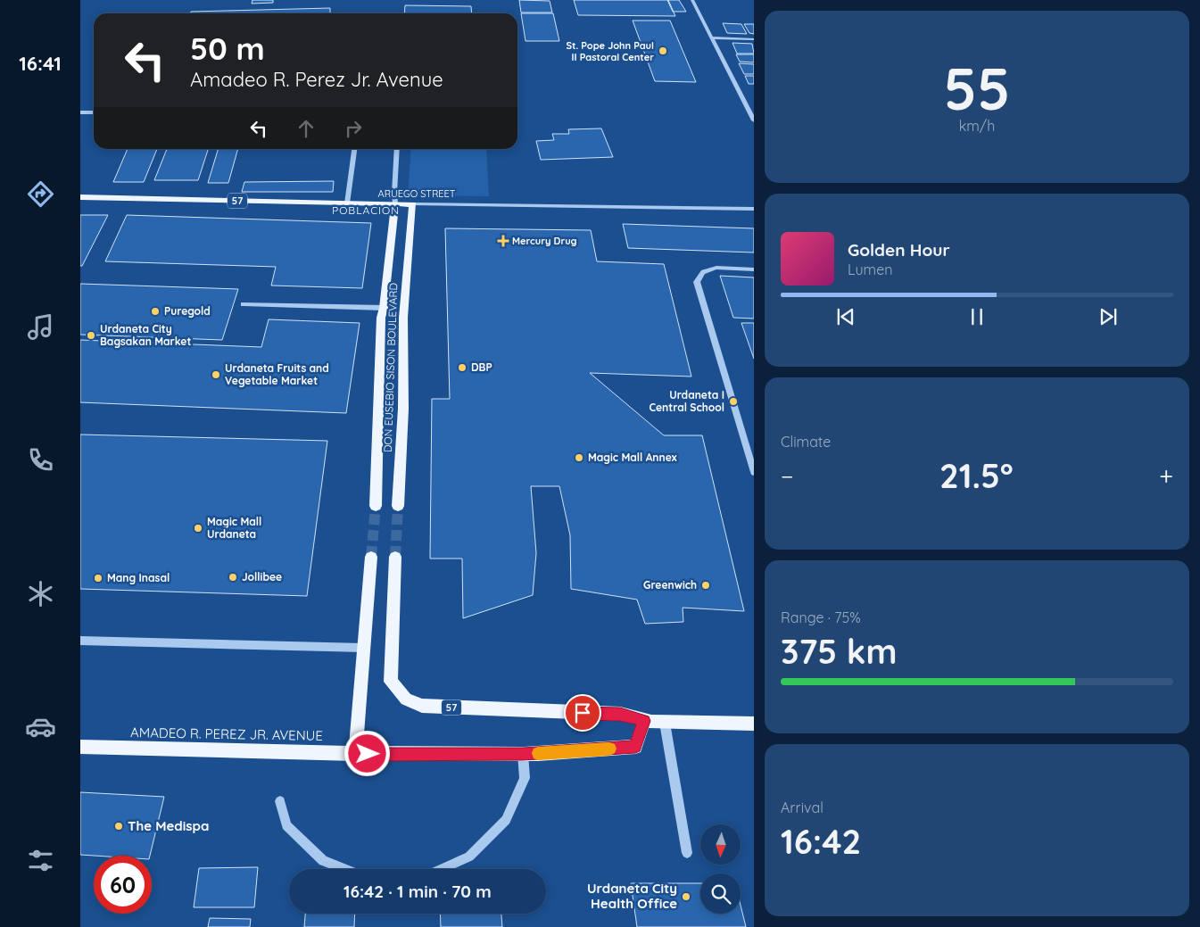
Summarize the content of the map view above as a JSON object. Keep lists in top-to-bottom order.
{
  "streets": {
    "main road": [
      "ARUEGO STREET",
      "57",
      "DON EUSEBIO SISON BOULEVARD",
      "AMADEO R. PEREZ JR. AVENUE"
    ]
  },
  "crossings": [
    ["ARUEGO STREET", "DON EUSEBIO SISON BOULEVARD"],
    ["57", "AMADEO R. PEREZ JR. AVENUE"]
  ],
  "districts": ["POBLACION"],
  "places": {
    "other": [
      "St. Pope John Paul II Pastoral Center",
      "Puregold",
      "Urdaneta City Bagsakan Market",
      "DBP",
      "Urdaneta Fruits and Vegetable Market",
      "Urdaneta I Central School",
      "Magic Mall Annex",
      "Magic Mall Urdaneta",
      "Jollibee",
      "Mang Inasal",
      "Greenwich",
      "The Medispa",
      "Urdaneta City Health Office"
    ],
    "health": ["Mercury Drug"]
  },
  "north": "bottom",
  "page": {
    "tabs": "16:41",
    "tile": [
      ["55", "km/h"],
      "Climate",
      ["Range · 75%", "375 km"],
      ["Arrival", "16:42"]
    ],
    "turn": ["50 m", "Amadeo R. Perez Jr. Avenue"],
    "song": ["Golden Hour", "Lumen"],
    "heat": ["−", "21.5°", "+"],
    "limit": "60",
    "trip": "16:42 · 1 min · 70 m"
  }
}
